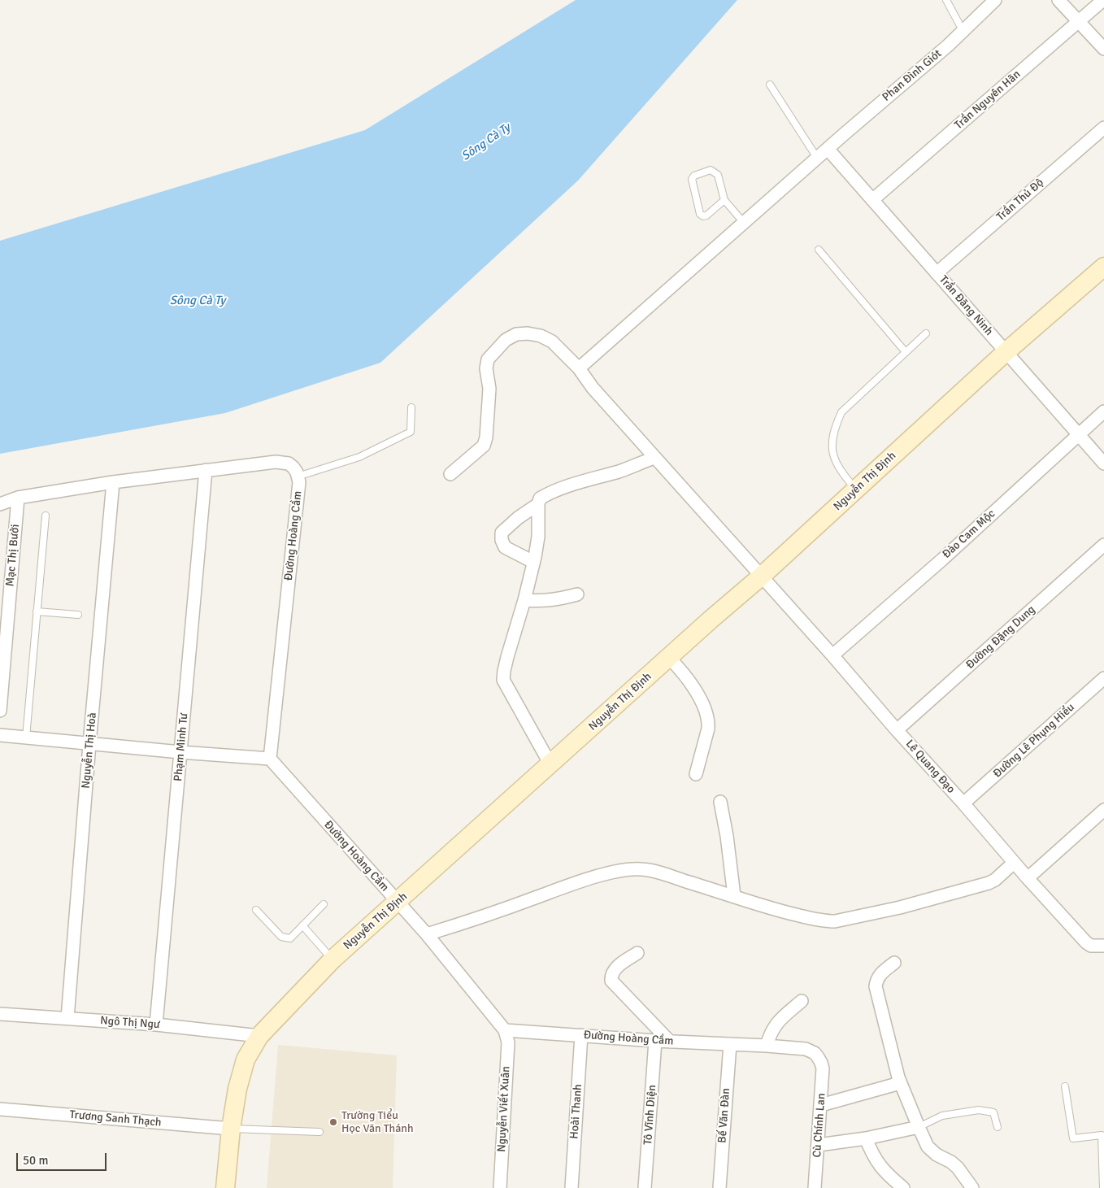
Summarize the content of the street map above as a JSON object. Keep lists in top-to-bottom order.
{
  "streets": {
    "street": [
      "Phan Đình Giót",
      "Trần Nguyên Hãn",
      "Trần Thủ Độ",
      "Trần Đăng Ninh",
      "Nguyễn Thị Định",
      "Đào Cam Mộc",
      "Đường Hoàng Cầm",
      "Mạc Thị Bưởi",
      "Đường Đặng Dung",
      "Đường Lê Phụng Hiểu",
      "Phạm Minh Tư",
      "Nguyễn Thị Hoà",
      "Lê Quang Đạo",
      "Ngô Thị Ngư",
      "Nguyễn Viết Xuân",
      "Hoài Thanh",
      "Tô Vĩnh Diện",
      "Bế Văn Đàn",
      "Trương Sanh Thạch",
      "Cù Chính Lan"
    ]
  },
  "crossings": [
    ["Phan Đình Giót", "Trần Đăng Ninh"],
    ["Phan Đình Giót", "Lê Quang Đạo"],
    ["Trần Nguyên Hãn", "Trần Đăng Ninh"],
    ["Trần Thủ Độ", "Trần Đăng Ninh"],
    ["Trần Đăng Ninh", "Nguyễn Thị Định"],
    ["Trần Đăng Ninh", "Đào Cam Mộc"],
    ["Nguyễn Thị Định", "Đường Hoàng Cầm"],
    ["Nguyễn Thị Định", "Lê Quang Đạo"],
    ["Nguyễn Thị Định", "Ngô Thị Ngư"],
    ["Nguyễn Thị Định", "Trương Sanh Thạch"],
    ["Đào Cam Mộc", "Lê Quang Đạo"],
    ["Đường Hoàng Cầm", "Phạm Minh Tư"],
    ["Đường Hoàng Cầm", "Nguyễn Viết Xuân"],
    ["Đường Hoàng Cầm", "Hoài Thanh"],
    ["Đường Hoàng Cầm", "Tô Vĩnh Diện"],
    ["Đường Hoàng Cầm", "Bế Văn Đàn"],
    ["Đường Hoàng Cầm", "Cù Chính Lan"],
    ["Đường Đặng Dung", "Lê Quang Đạo"],
    ["Đường Lê Phụng Hiểu", "Lê Quang Đạo"],
    ["Phạm Minh Tư", "Ngô Thị Ngư"],
    ["Nguyễn Thị Hoà", "Ngô Thị Ngư"]
  ],
  "water": ["Sông Cà Ty"],
  "places": ["Trường Tiểu Học Văn Thánh"],
  "scale_bar": "50 m"
}
